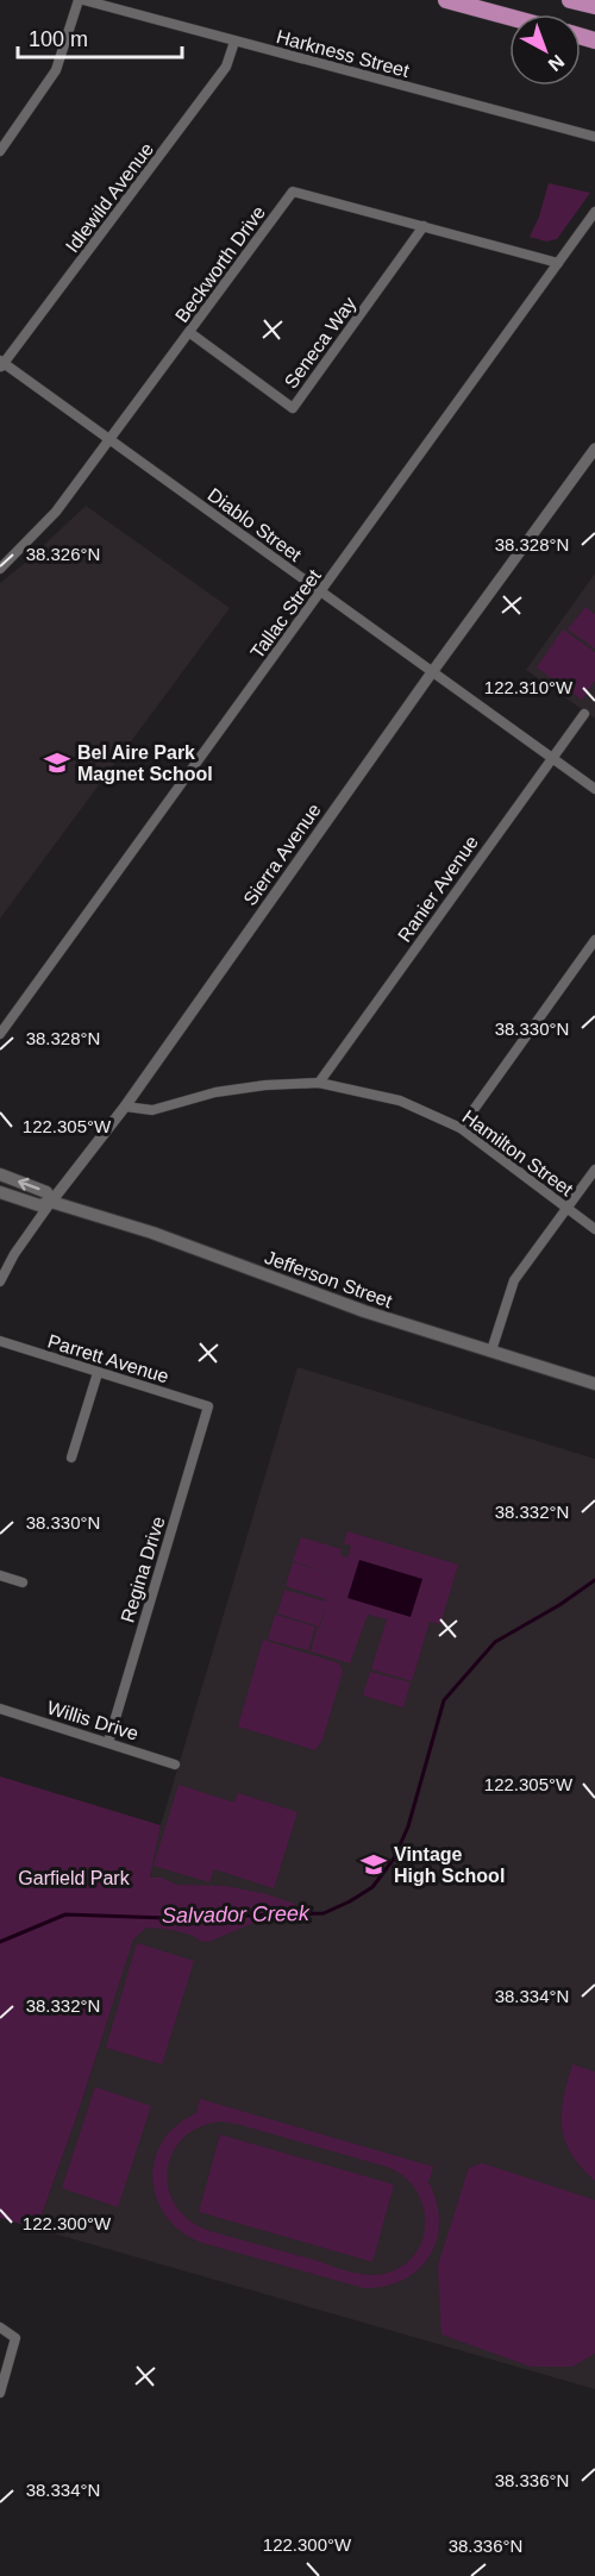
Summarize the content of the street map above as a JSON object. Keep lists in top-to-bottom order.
{
  "streets": {
    "main road": ["Jefferson Street"],
    "street": [
      "Harkness Street",
      "Idlewild Avenue",
      "Beckworth Drive",
      "Seneca Way",
      "Diablo Street",
      "Tallac Street",
      "Sierra Avenue",
      "Ranier Avenue",
      "Hamilton Street",
      "Parrett Avenue",
      "Regina Drive",
      "Willis Drive"
    ]
  },
  "crossings": [
    ["Harkness Street", "Idlewild Avenue"],
    ["Idlewild Avenue", "Diablo Street"],
    ["Beckworth Drive", "Seneca Way"],
    ["Beckworth Drive", "Diablo Street"],
    ["Beckworth Drive", "Tallac Street"],
    ["Diablo Street", "Tallac Street"],
    ["Diablo Street", "Sierra Avenue"],
    ["Diablo Street", "Ranier Avenue"],
    ["Sierra Avenue", "Hamilton Street"],
    ["Sierra Avenue", "Jefferson Street"],
    ["Ranier Avenue", "Hamilton Street"],
    ["Parrett Avenue", "Regina Drive"],
    ["Regina Drive", "Willis Drive"]
  ],
  "water": ["Salvador Creek"],
  "parks": ["Garfield Park"],
  "places": {
    "school or university": ["Bel Aire Park Magnet School", "Vintage High School"]
  },
  "scale_bar": "100 m",
  "north": "bottom right",
  "coordinates": [
    "38.328°N",
    "38.326°N",
    "122.310°W",
    "38.330°N",
    "122.305°W",
    "38.332°N",
    "38.334°N",
    "122.300°W",
    "38.336°N"
  ]
}
